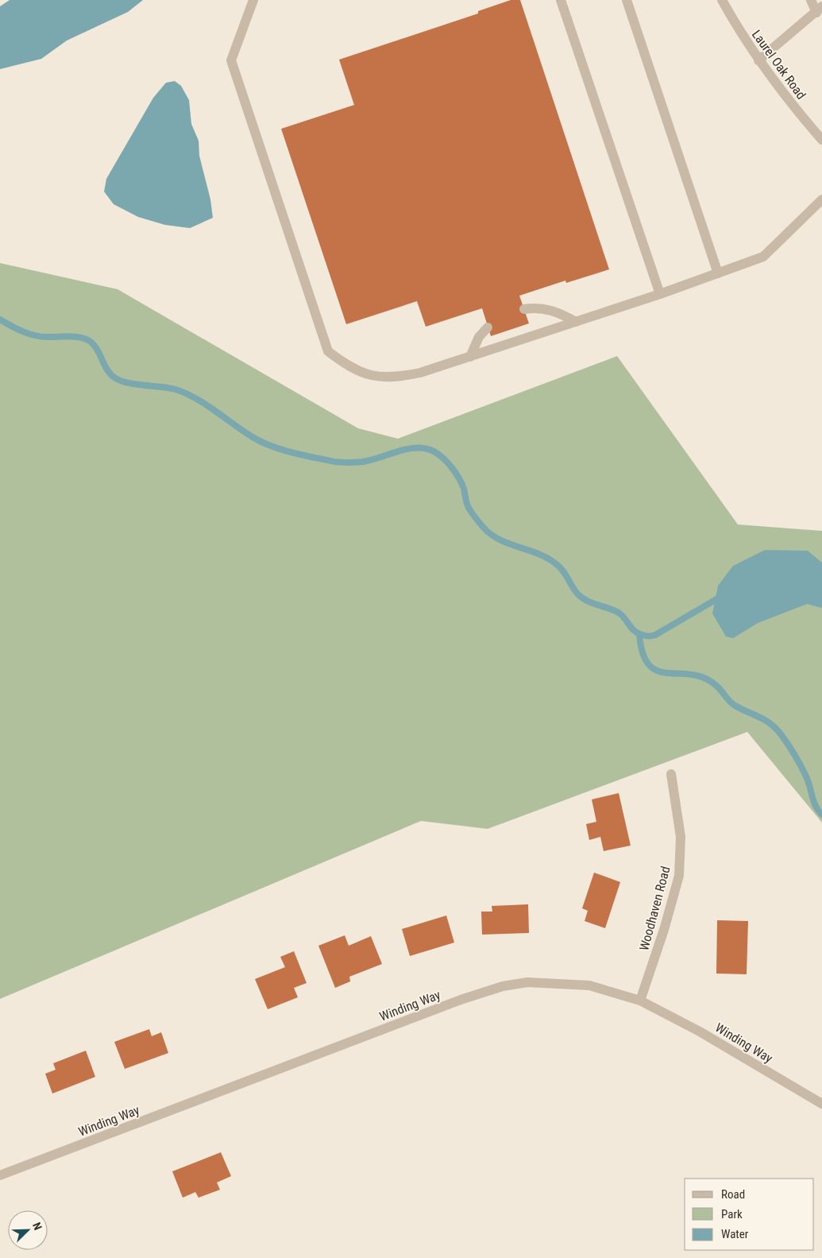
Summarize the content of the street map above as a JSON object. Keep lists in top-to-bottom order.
{
  "streets": {
    "street": ["Laurel Oak Road", "Woodhaven Road", "Winding Way"]
  },
  "crossings": [
    ["Woodhaven Road", "Winding Way"]
  ],
  "legend": ["Road", "Park", "Water"],
  "north": "top right"
}
